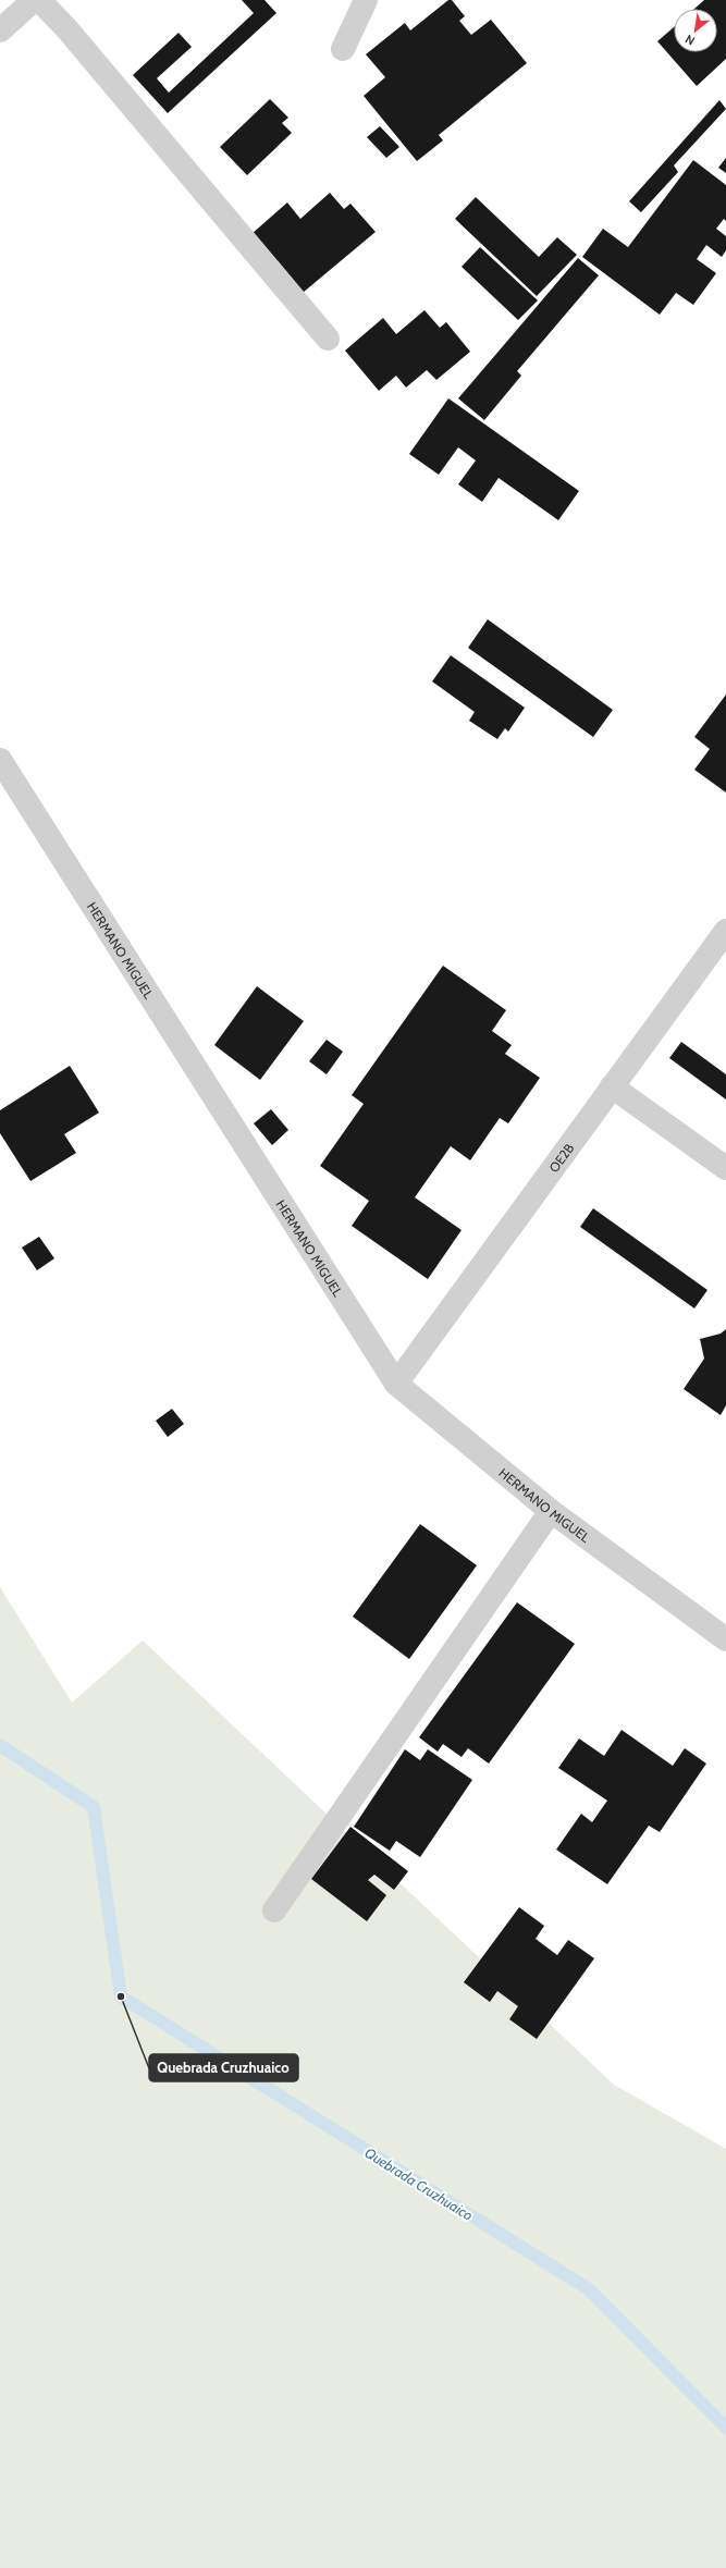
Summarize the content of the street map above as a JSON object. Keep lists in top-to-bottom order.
{
  "streets": {
    "street": ["HERMANO MIGUEL", "OE2B"]
  },
  "crossings": [
    ["HERMANO MIGUEL", "OE2B"]
  ],
  "water": ["Quebrada Cruzhuaico"],
  "places": ["Quebrada Cruzhuaico"],
  "north": "bottom left"
}
